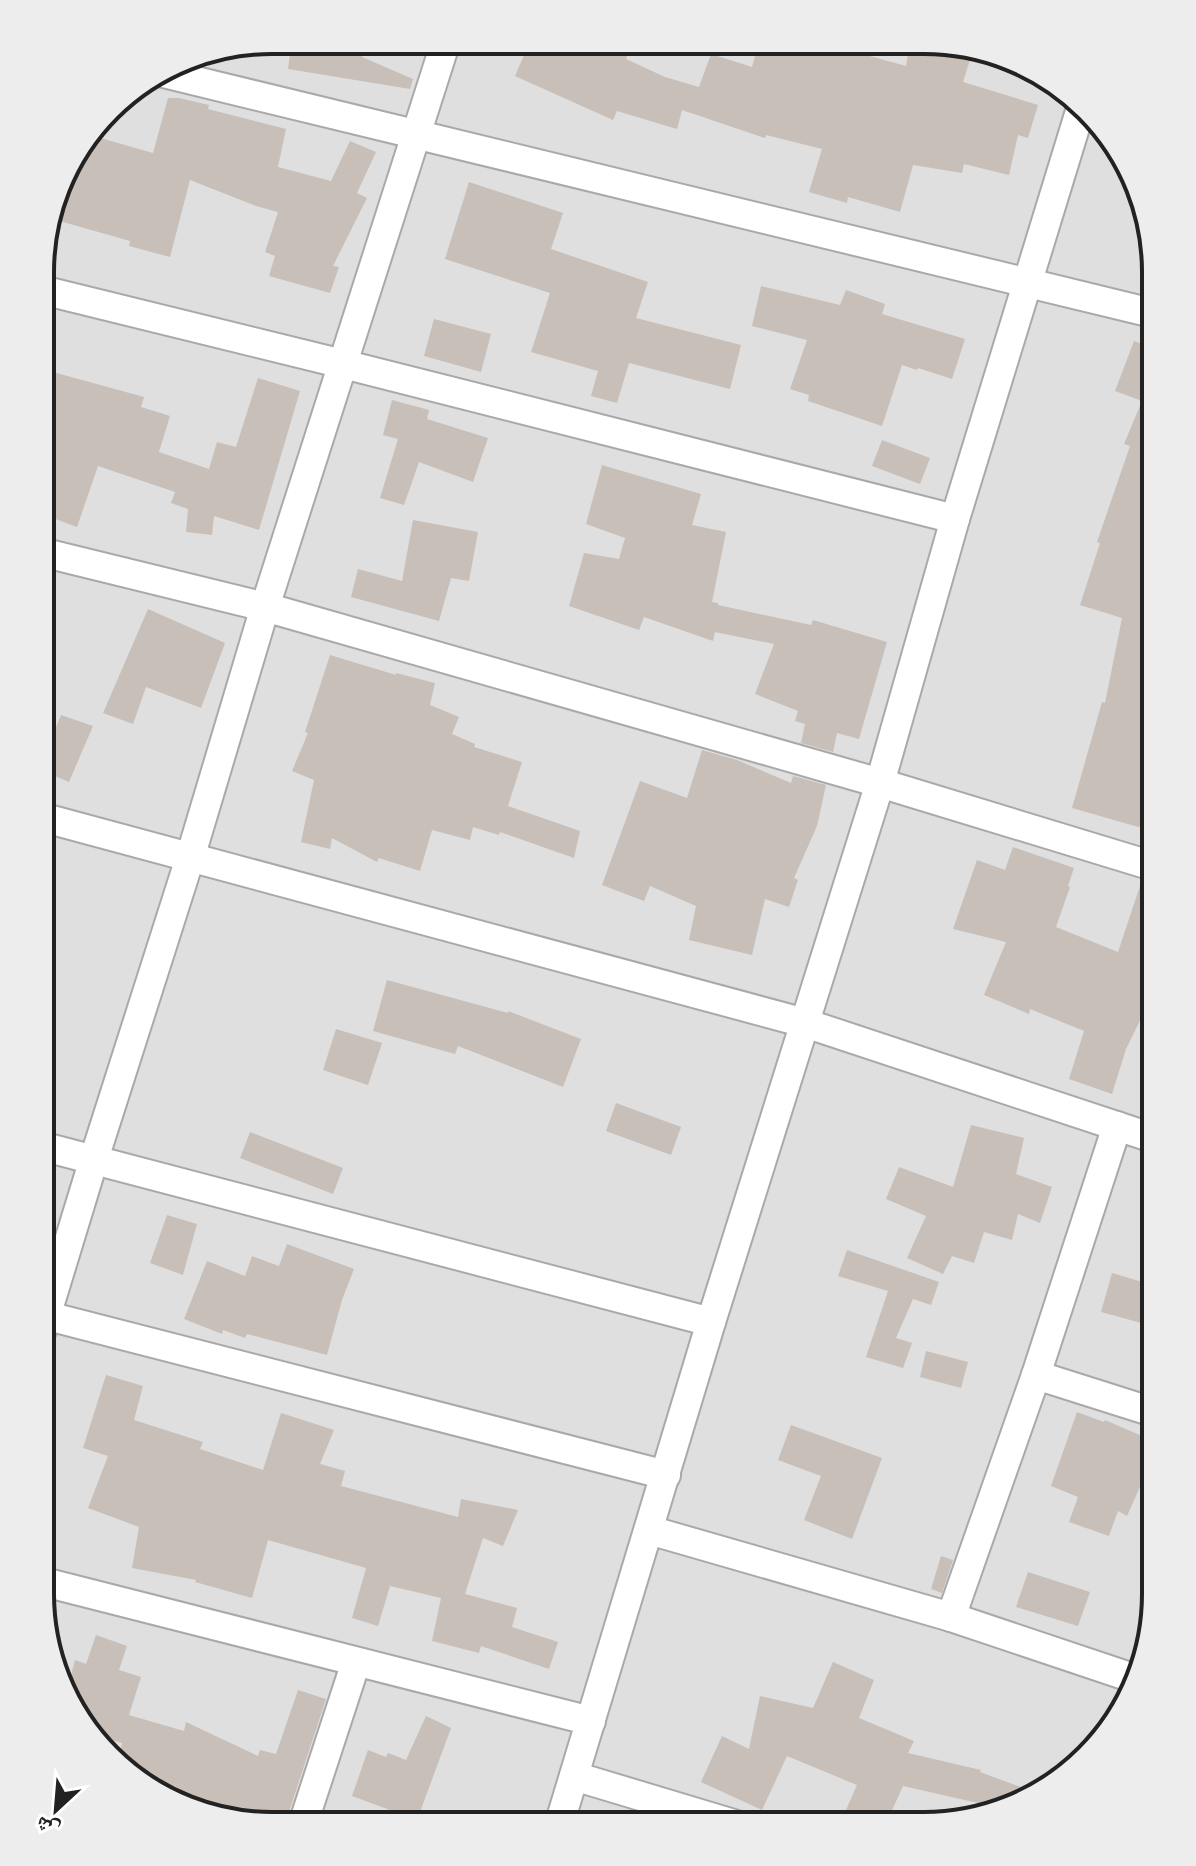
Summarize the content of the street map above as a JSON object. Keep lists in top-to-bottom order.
{
  "north": "bottom left"
}
